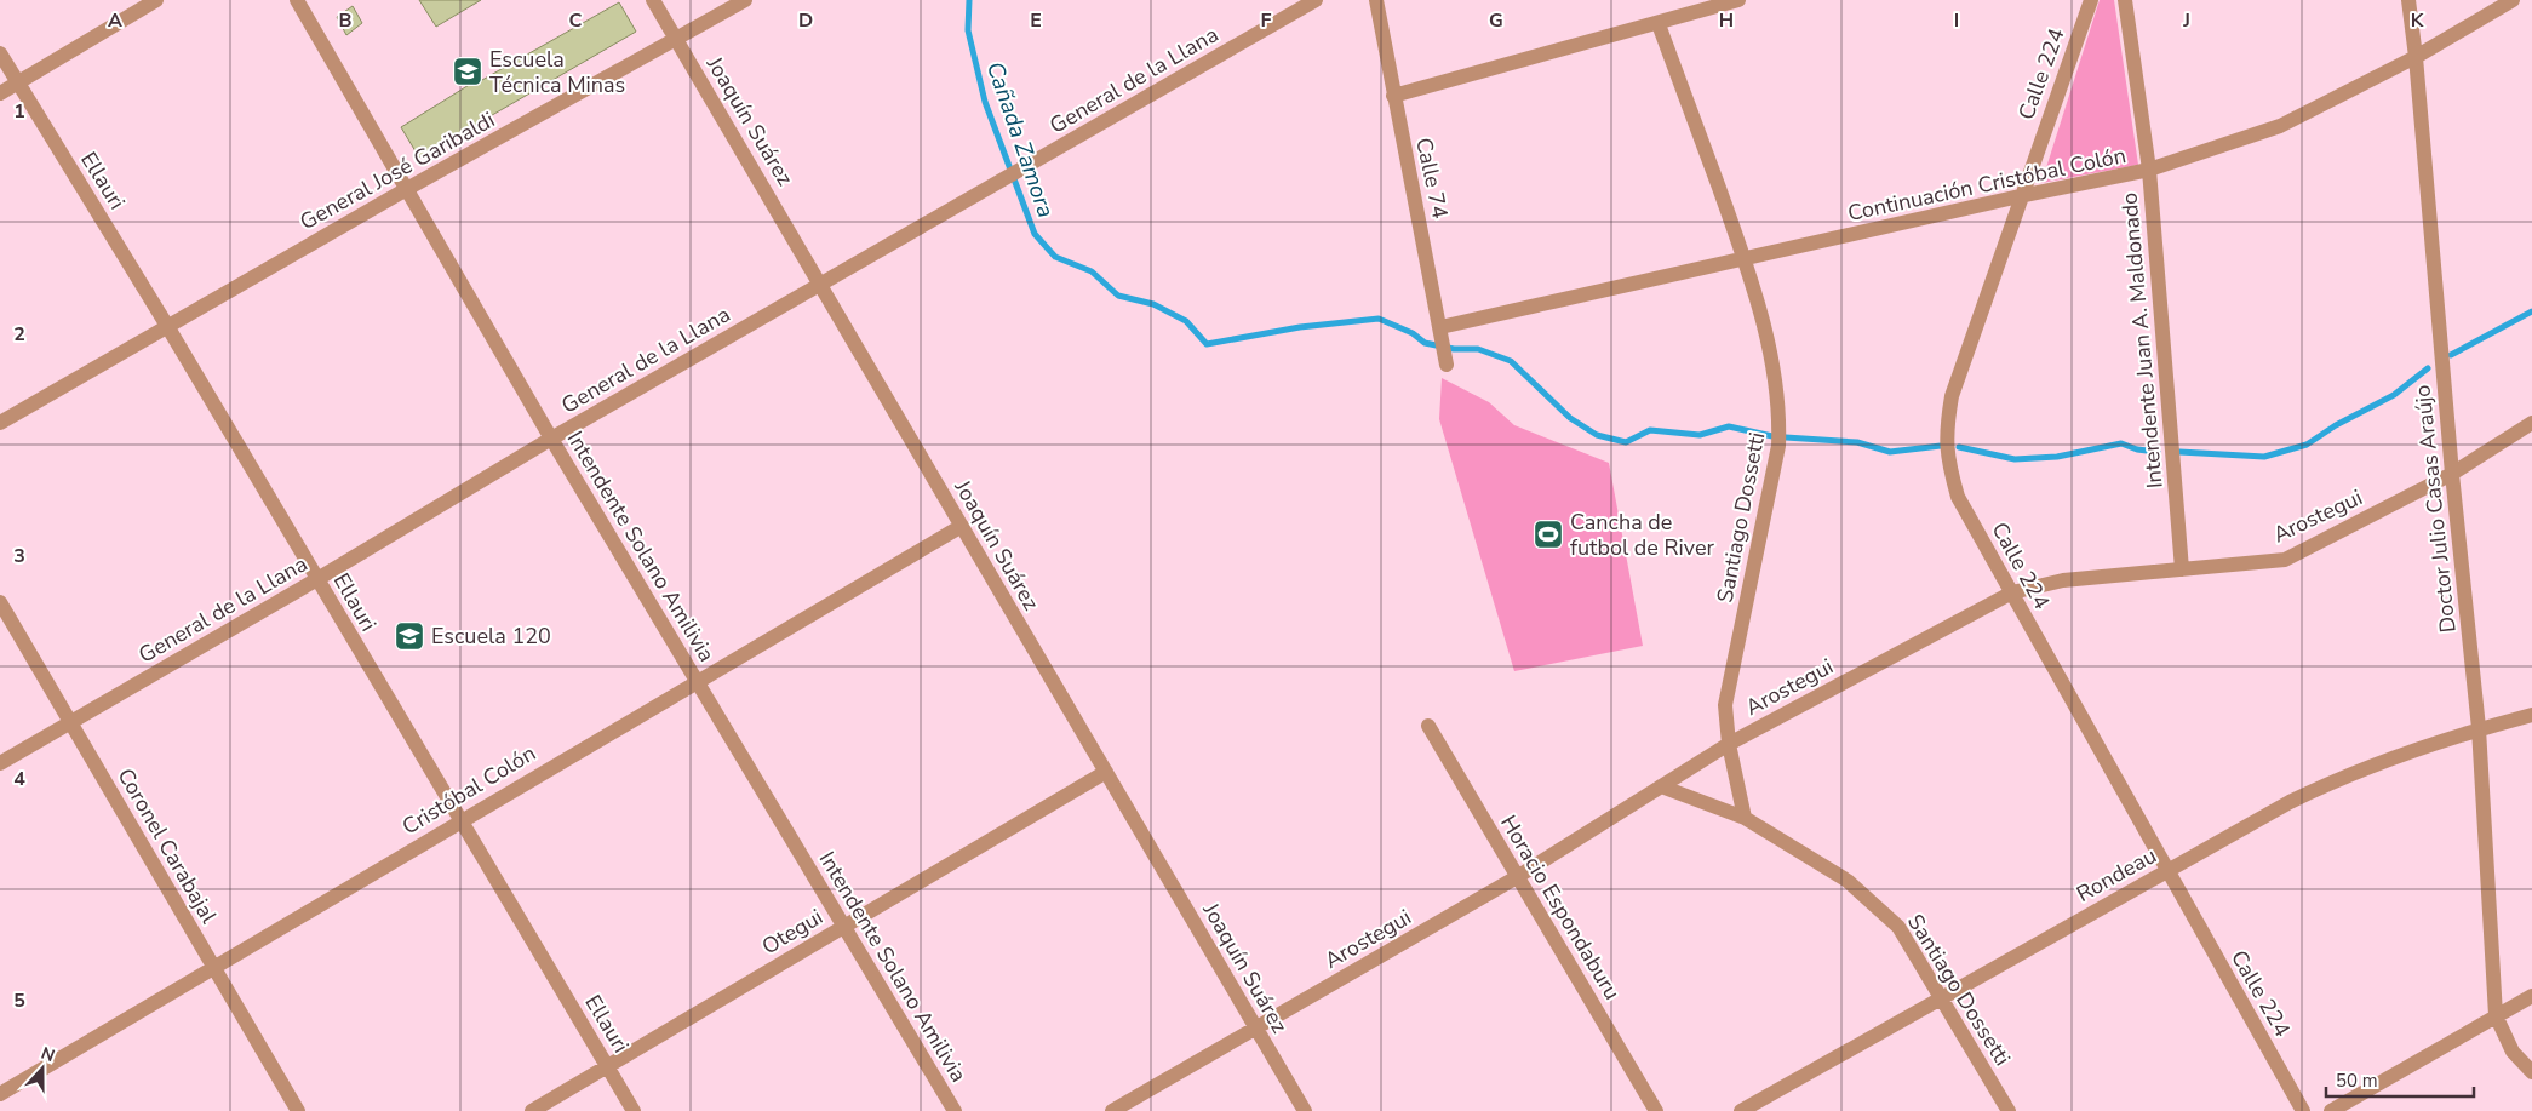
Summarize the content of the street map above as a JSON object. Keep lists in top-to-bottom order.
{
  "streets": {
    "street": [
      "Calle 224",
      "General de la Llana",
      "Joaquín Suárez",
      "General José Garibaldi",
      "Calle 74",
      "Ellauri",
      "Continuación Cristóbal Colón",
      "Intendente Juan A. Maldonado",
      "Doctor Julio Casas Araújo",
      "Arostegui",
      "Santiago Dossetti",
      "Intendente Solano Amilivia",
      "Cristóbal Colón",
      "Coronel Carabajal",
      "Rondeau",
      "Horacio Espondaburu",
      "Otegui"
    ]
  },
  "crossings": [
    ["Calle 224", "Continuación Cristóbal Colón"],
    ["Calle 224", "Arostegui"],
    ["Calle 224", "Rondeau"],
    ["General de la Llana", "Joaquín Suárez"],
    ["General de la Llana", "Ellauri"],
    ["General de la Llana", "Intendente Solano Amilivia"],
    ["General de la Llana", "Coronel Carabajal"],
    ["Joaquín Suárez", "General José Garibaldi"],
    ["Joaquín Suárez", "Arostegui"],
    ["Joaquín Suárez", "Cristóbal Colón"],
    ["Joaquín Suárez", "Otegui"],
    ["General José Garibaldi", "Ellauri"],
    ["General José Garibaldi", "Intendente Solano Amilivia"],
    ["Calle 74", "Continuación Cristóbal Colón"],
    ["Ellauri", "Cristóbal Colón"],
    ["Ellauri", "Otegui"],
    ["Continuación Cristóbal Colón", "Intendente Juan A. Maldonado"],
    ["Continuación Cristóbal Colón", "Doctor Julio Casas Araújo"],
    ["Continuación Cristóbal Colón", "Santiago Dossetti"],
    ["Intendente Juan A. Maldonado", "Arostegui"],
    ["Doctor Julio Casas Araújo", "Arostegui"],
    ["Doctor Julio Casas Araújo", "Rondeau"],
    ["Arostegui", "Santiago Dossetti"],
    ["Arostegui", "Horacio Espondaburu"],
    ["Santiago Dossetti", "Rondeau"],
    ["Intendente Solano Amilivia", "Cristóbal Colón"],
    ["Intendente Solano Amilivia", "Otegui"],
    ["Cristóbal Colón", "Coronel Carabajal"]
  ],
  "water": ["Cañada Zamora"],
  "places": {
    "school or university": ["Escuela Técnica Minas", "Escuela 120"],
    "sports": ["Cancha de futbol de River"]
  },
  "scale_bar": "50 m",
  "north": "top",
  "grid": {
    "columns": [
      "A",
      "B",
      "C",
      "D",
      "E",
      "F",
      "G",
      "H",
      "I",
      "J",
      "K"
    ],
    "rows": [
      "1",
      "2",
      "3",
      "4",
      "5"
    ]
  }
}
